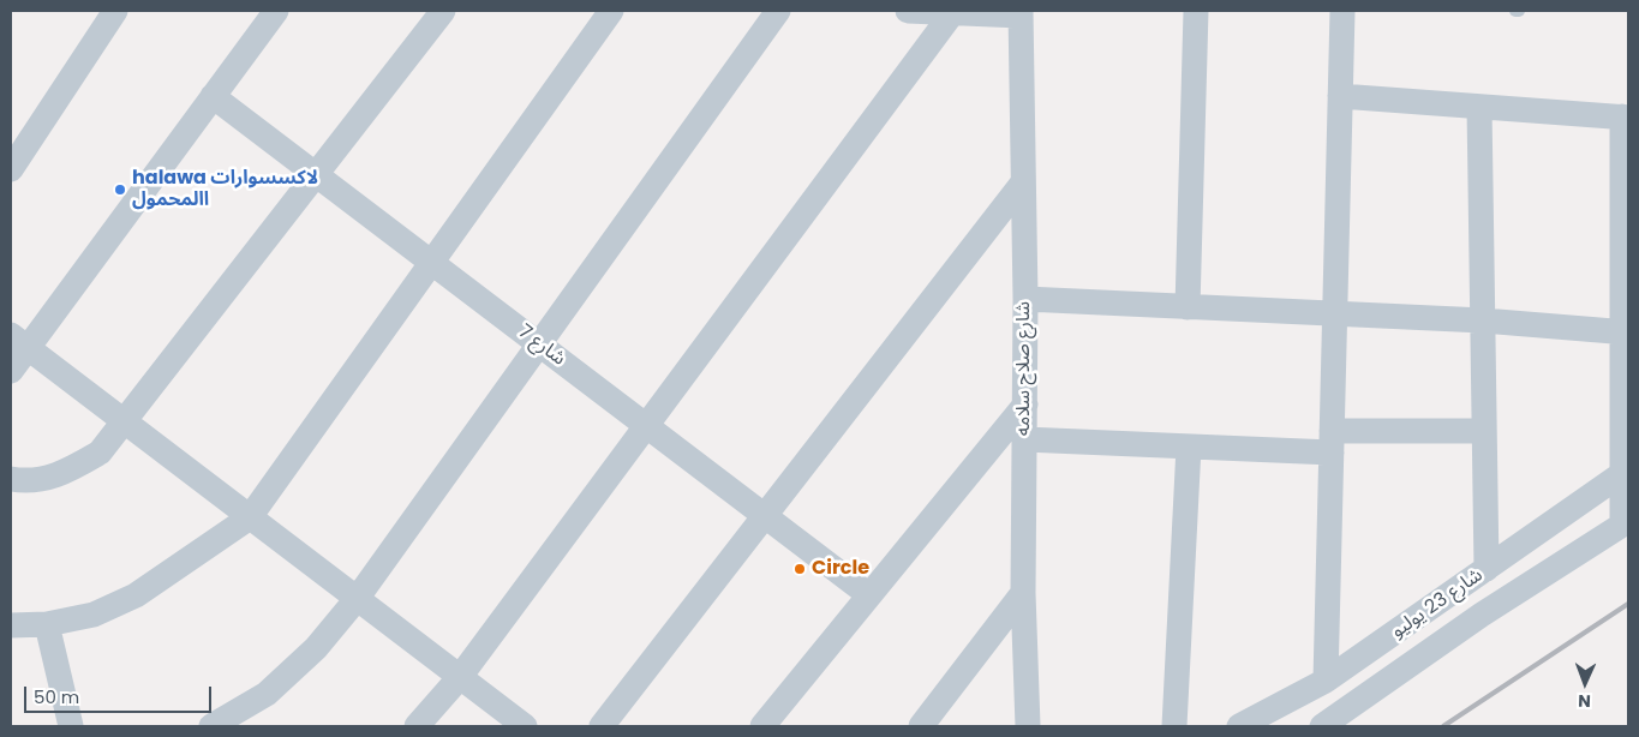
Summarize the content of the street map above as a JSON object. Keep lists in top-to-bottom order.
{
  "streets": {
    "street": ["شارع 7", "شارع صلاح سلامه", "شارع 23 يوليو"]
  },
  "places": ["halawa لاكسسوارات االمحمول", "Circle"],
  "scale_bar": "50 m",
  "north": "bottom"
}
